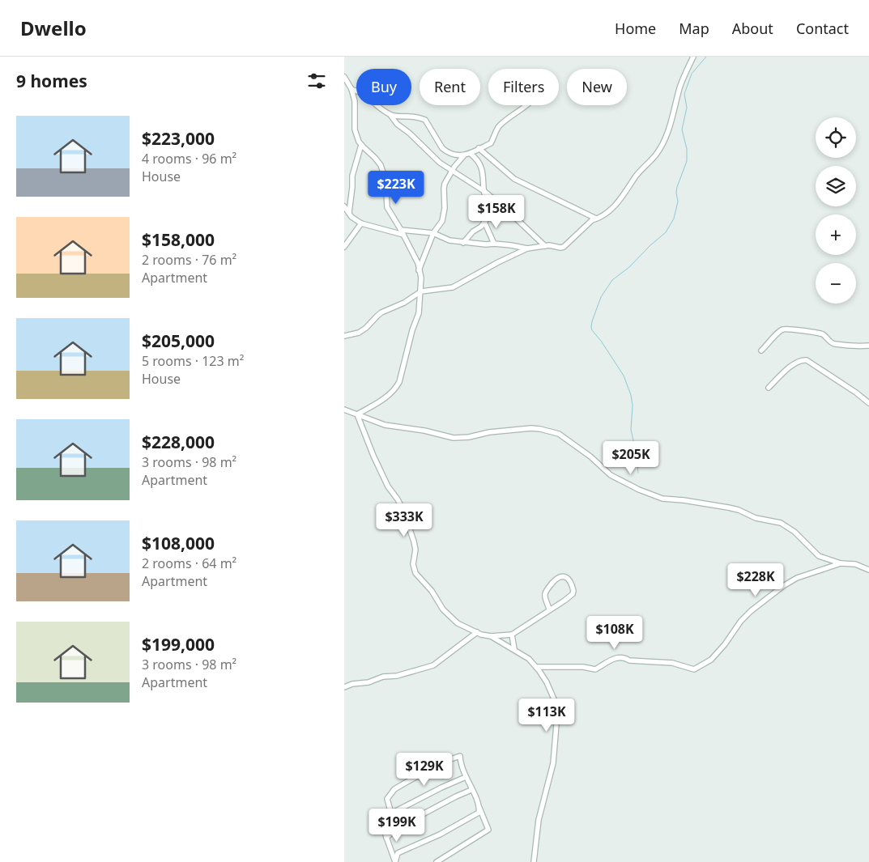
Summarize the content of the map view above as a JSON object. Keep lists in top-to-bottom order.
{
  "page": {
    "header": "Dwello",
    "nav": [
      "Home",
      "Map",
      "About",
      "Contact"
    ],
    "heading": "9 homes",
    "chip": [
      "Buy",
      "Rent",
      "Filters",
      "New"
    ],
    "list": [
      {
        "name": "$223,000",
        "note": "4 rooms · 96 m² · House"
      },
      {
        "name": "$158,000",
        "note": "2 rooms · 76 m² · Apartment"
      },
      {
        "name": "$205,000",
        "note": "5 rooms · 123 m² · House"
      },
      {
        "name": "$228,000",
        "note": "3 rooms · 98 m² · Apartment"
      },
      {
        "name": "$108,000",
        "note": "2 rooms · 64 m² · Apartment"
      },
      {
        "name": "$199,000",
        "note": "3 rooms · 98 m² · Apartment"
      }
    ],
    "map_buttons": ["+", "−"],
    "price": [
      "$223K",
      "$158K",
      "$205K",
      "$333K",
      "$228K",
      "$108K",
      "$113K",
      "$129K",
      "$199K"
    ]
  }
}
